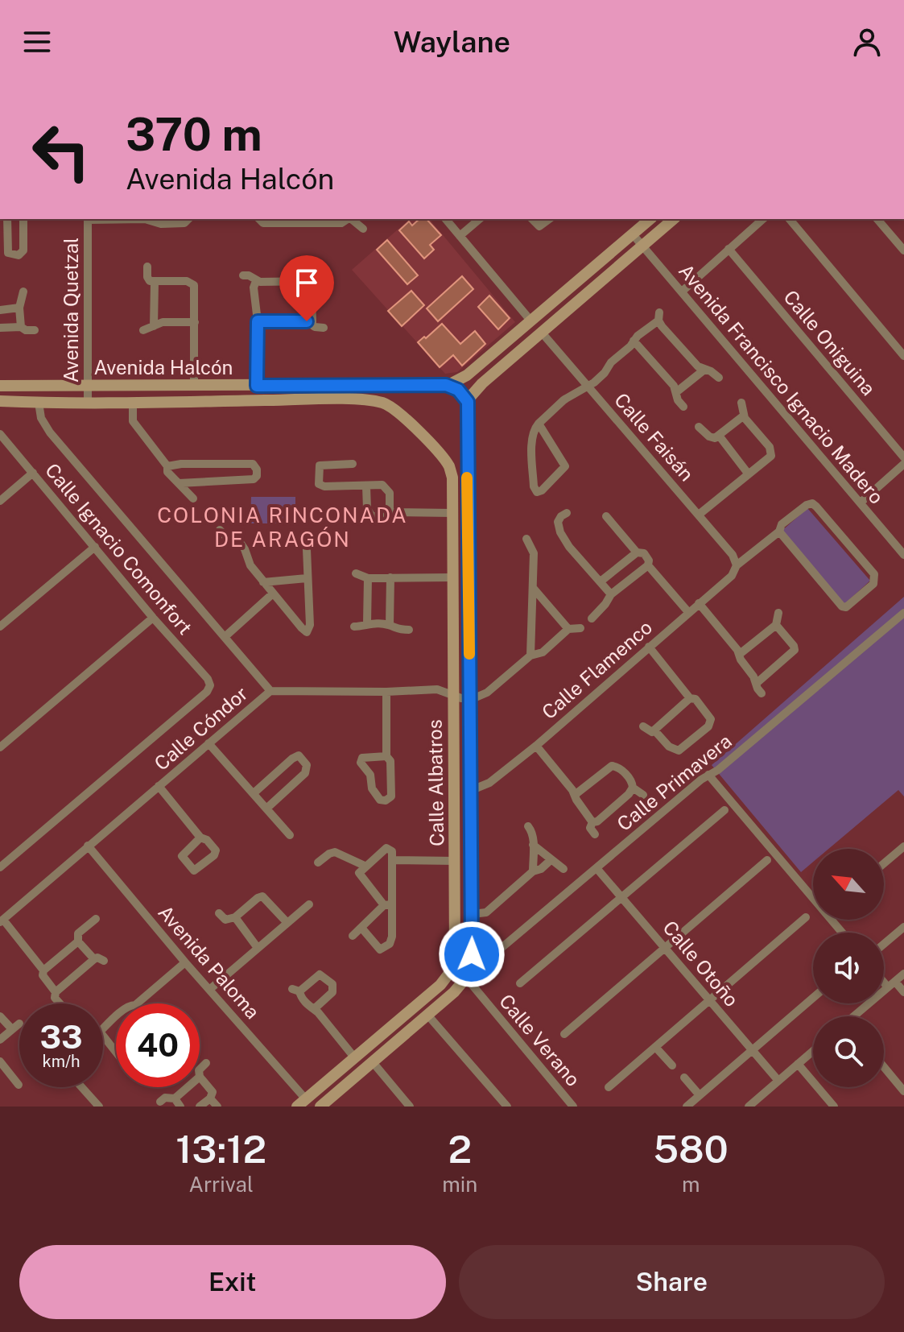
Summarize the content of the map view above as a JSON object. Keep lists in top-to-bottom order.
{
  "streets": {
    "street": [
      "Avenida Quetzal",
      "Calle Oniguina",
      "Avenida Halcón",
      "Avenida Francisco Ignacio Madero",
      "Calle Faisán",
      "Calle Ignacio Comonfort",
      "Calle Flamenco",
      "Calle Cóndor",
      "Calle Albatros",
      "Calle Primavera",
      "Avenida Paloma",
      "Calle Otoño",
      "Calle Verano"
    ]
  },
  "crossings": [
    ["Avenida Quetzal", "Avenida Halcón"],
    ["Avenida Halcón", "Avenida Francisco Ignacio Madero"],
    ["Avenida Halcón", "Calle Albatros"],
    ["Calle Faisán", "Calle Flamenco"],
    ["Calle Flamenco", "Calle Albatros"],
    ["Calle Cóndor", "Calle Albatros"],
    ["Calle Cóndor", "Avenida Paloma"],
    ["Calle Albatros", "Calle Primavera"],
    ["Calle Albatros", "Calle Verano"],
    ["Calle Primavera", "Calle Otoño"],
    ["Calle Primavera", "Calle Verano"]
  ],
  "districts": ["COLONIA RINCONADA DE ARAGÓN"],
  "north": "top left",
  "page": {
    "header": "Waylane",
    "turn": ["370 m", "Avenida Halcón"],
    "speed": "33 km/h",
    "limit": "40",
    "eta": [
      "13:12",
      "Arrival",
      "2",
      "min",
      "580",
      "m"
    ],
    "buttons": ["Exit", "Share"]
  }
}
